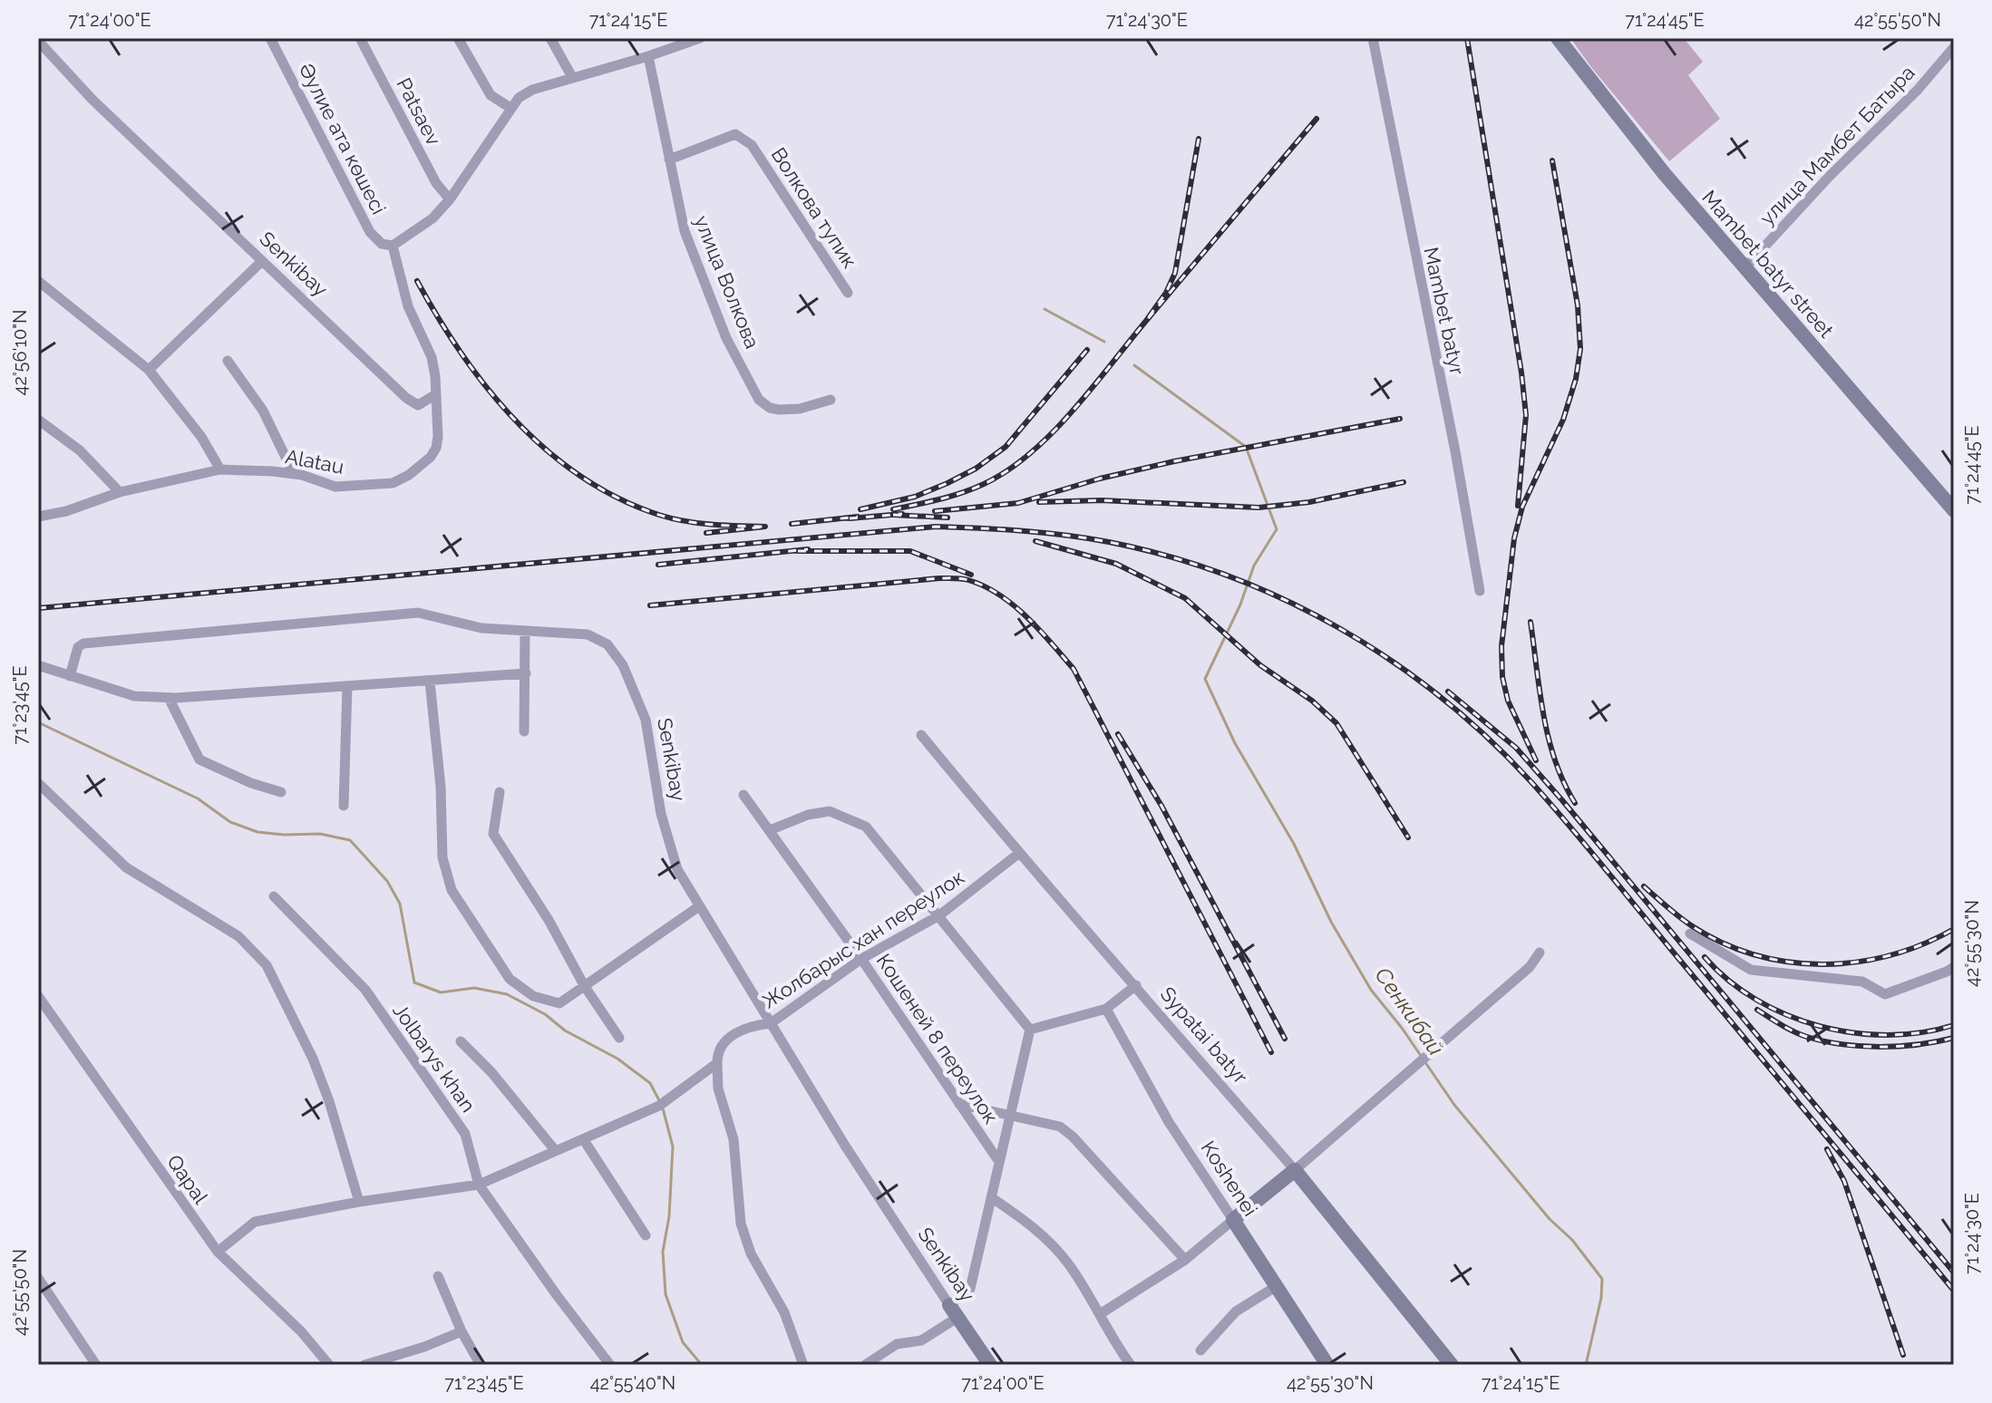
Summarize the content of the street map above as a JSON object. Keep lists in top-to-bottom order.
{
  "streets": {
    "main road": [
      "Senkibay",
      "Mambet batyr street",
      "Sypatai batyr",
      "Koshenei"
    ],
    "street": [
      "Patsaev",
      "Әулие ата көшесі",
      "улица Мамбет Батыра",
      "Волкова тупик",
      "улица Волкова",
      "Mambet batyr",
      "Alatau",
      "Жолбарыс хан переулок",
      "Кошеней 8 переулок",
      "Jolbarys khan",
      "Qapal"
    ]
  },
  "crossings": [
    ["Әулие ата көшесі", "Alatau"],
    ["улица Мамбет Батыра", "Mambet batyr street"],
    ["Волкова тупик", "улица Волкова"],
    ["Senkibay", "Alatau"],
    ["Senkibay", "Жолбарыс хан переулок"],
    ["Жолбарыс хан переулок", "Sypatai batyr"],
    ["Жолбарыс хан переулок", "Кошеней 8 переулок"],
    ["Жолбарыс хан переулок", "Jolbarys khan"],
    ["Жолбарыс хан переулок", "Qapal"]
  ],
  "water": ["Сенкибай"],
  "coordinates": [
    "71°24'00\"E",
    "71°24'15\"E",
    "71°24'30\"E",
    "71°24'45\"E",
    "42°55'50\"N",
    "42°56'10\"N",
    "71°23'45\"E",
    "42°55'30\"N",
    "42°55'40\"N"
  ]
}
